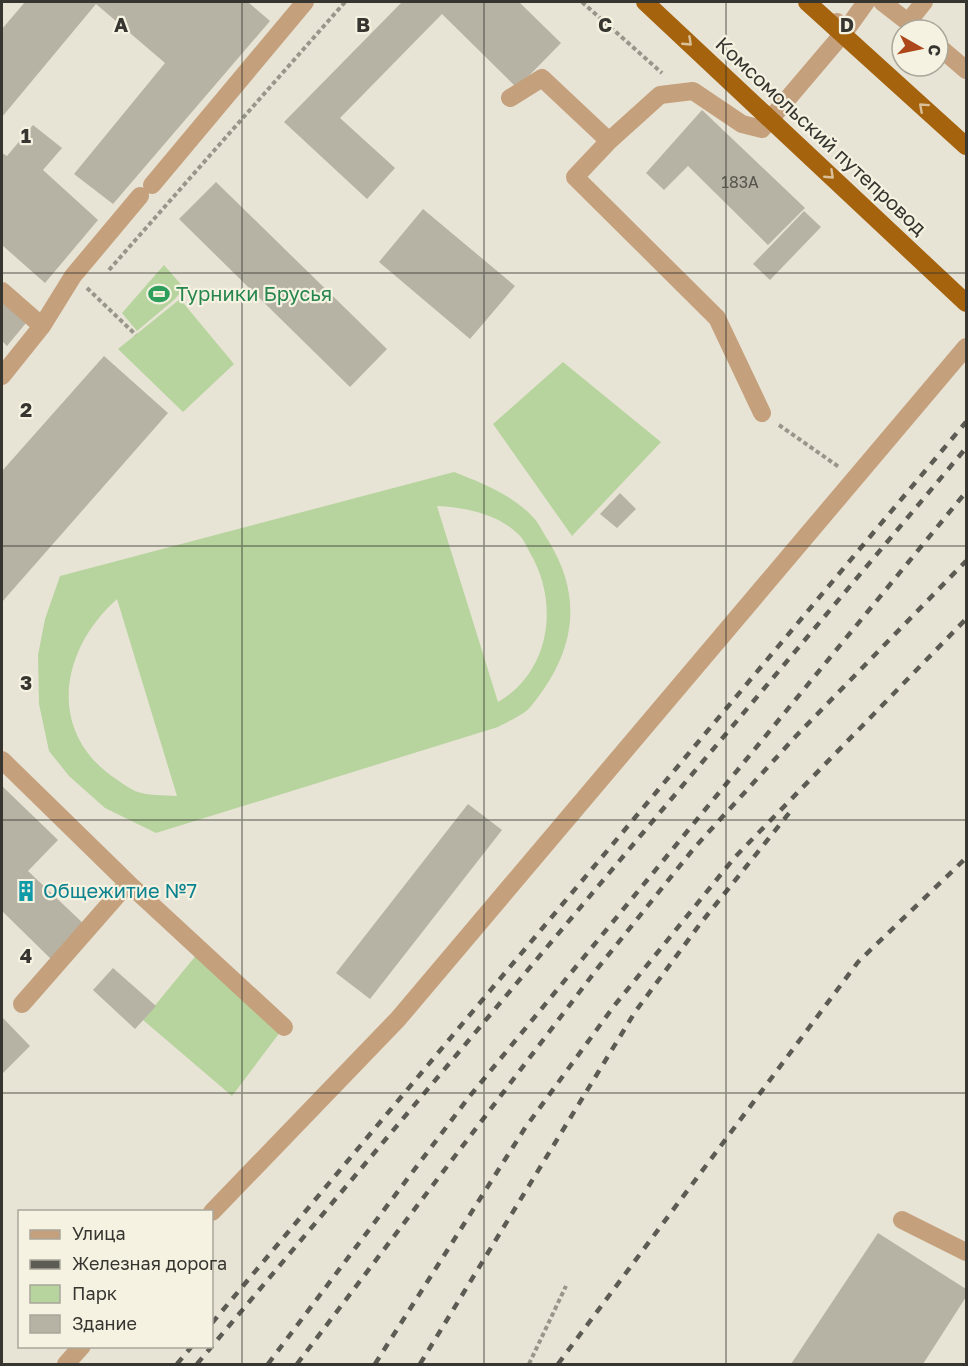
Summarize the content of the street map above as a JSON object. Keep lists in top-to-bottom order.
{
  "streets": {
    "main road": ["Комсомольский путепровод"]
  },
  "places": {
    "sports": ["Турники Брусья"],
    "building": ["Общежитие №7"]
  },
  "house_numbers": ["183А"],
  "legend": [
    "Улица",
    "Железная дорога",
    "Парк",
    "Здание"
  ],
  "north": "right",
  "grid": {
    "columns": [
      "A",
      "B",
      "C",
      "D"
    ],
    "rows": [
      "1",
      "2",
      "3",
      "4"
    ]
  }
}
